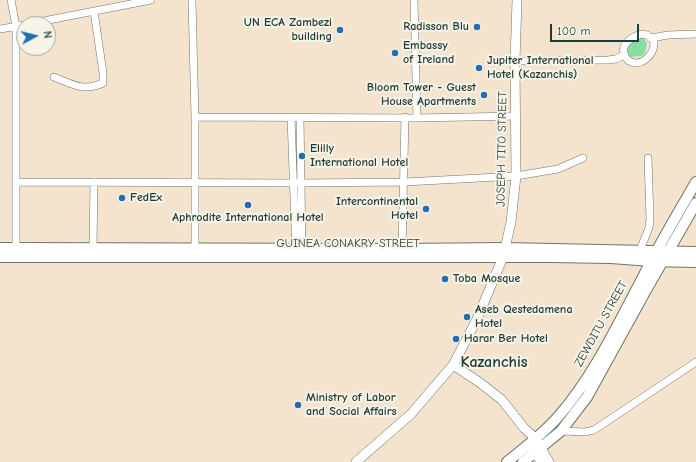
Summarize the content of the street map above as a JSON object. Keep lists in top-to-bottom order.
{
  "streets": {
    "main road": ["JOSEPH TITO STREET", "GUINEA CONAKRY STREET", "ZEWDITU STREET"]
  },
  "crossings": [
    ["JOSEPH TITO STREET", "GUINEA CONAKRY STREET"],
    ["GUINEA CONAKRY STREET", "ZEWDITU STREET"]
  ],
  "districts": ["Kazanchis"],
  "places": [
    "Radisson Blu",
    "UN ECA Zambezi building",
    "Embassy of Ireland",
    "Jupiter International Hotel (Kazanchis)",
    "Bloom Tower - Guest House Apartments",
    "Elilly International Hotel",
    "FedEx",
    "Aphrodite International Hotel",
    "Intercontinental Hotel",
    "Toba Mosque",
    "Aseb Qestedamena Hotel",
    "Harar Ber Hotel",
    "Ministry of Labor and Social Affairs"
  ],
  "scale_bar": "100 m",
  "north": "right"
}
